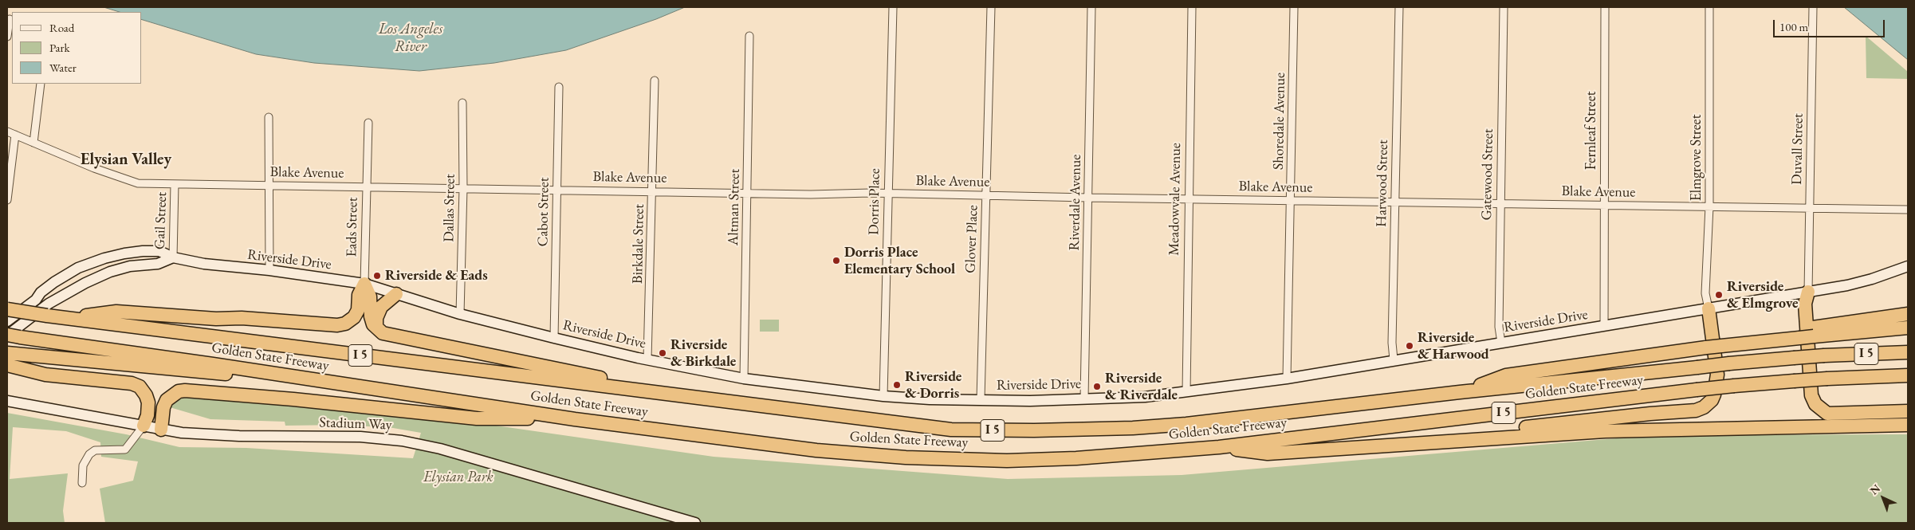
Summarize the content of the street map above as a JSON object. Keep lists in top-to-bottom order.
{
  "streets": {
    "highway": ["I 5", "Golden State Freeway"],
    "main road": ["Riverside Drive", "Stadium Way"],
    "street": [
      "Shoredale Avenue",
      "Fernleaf Street",
      "Duvall Street",
      "Elmgrove Street",
      "Blake Avenue",
      "Gatewood Street",
      "Harwood Street",
      "Meadowvale Avenue",
      "Dorris Place",
      "Riverdale Avenue",
      "Altman Street",
      "Dallas Street",
      "Cabot Street",
      "Gail Street",
      "Eads Street",
      "Glover Place",
      "Birkdale Street"
    ]
  },
  "crossings": [
    ["Shoredale Avenue", "Blake Avenue"],
    ["Shoredale Avenue", "Riverside Drive"],
    ["Fernleaf Street", "Blake Avenue"],
    ["Fernleaf Street", "Riverside Drive"],
    ["Duvall Street", "Blake Avenue"],
    ["Duvall Street", "Riverside Drive"],
    ["Elmgrove Street", "Blake Avenue"],
    ["Elmgrove Street", "Riverside Drive"],
    ["Blake Avenue", "Gatewood Street"],
    ["Blake Avenue", "Harwood Street"],
    ["Blake Avenue", "Meadowvale Avenue"],
    ["Blake Avenue", "Dorris Place"],
    ["Blake Avenue", "Riverdale Avenue"],
    ["Blake Avenue", "Altman Street"],
    ["Blake Avenue", "Dallas Street"],
    ["Blake Avenue", "Cabot Street"],
    ["Blake Avenue", "Gail Street"],
    ["Blake Avenue", "Eads Street"],
    ["Blake Avenue", "Glover Place"],
    ["Blake Avenue", "Birkdale Street"],
    ["Gatewood Street", "Riverside Drive"],
    ["Harwood Street", "Riverside Drive"],
    ["Meadowvale Avenue", "Riverside Drive"],
    ["Dorris Place", "Riverside Drive"],
    ["Riverdale Avenue", "Riverside Drive"],
    ["Altman Street", "Riverside Drive"],
    ["Dallas Street", "Riverside Drive"],
    ["Cabot Street", "Riverside Drive"],
    ["Gail Street", "Riverside Drive"],
    ["Eads Street", "Riverside Drive"],
    ["Glover Place", "Riverside Drive"],
    ["Birkdale Street", "Riverside Drive"]
  ],
  "districts": ["Elysian Valley"],
  "water": ["Los Angeles River"],
  "parks": ["Elysian Park"],
  "places": [
    "Dorris Place Elementary School",
    "Riverside & Eads",
    "Riverside & Elmgrove",
    "Riverside & Harwood",
    "Riverside & Birkdale",
    "Riverside & Dorris",
    "Riverside & Riverdale"
  ],
  "legend": ["Road", "Park", "Water"],
  "scale_bar": "100 m",
  "north": "top left"
}
